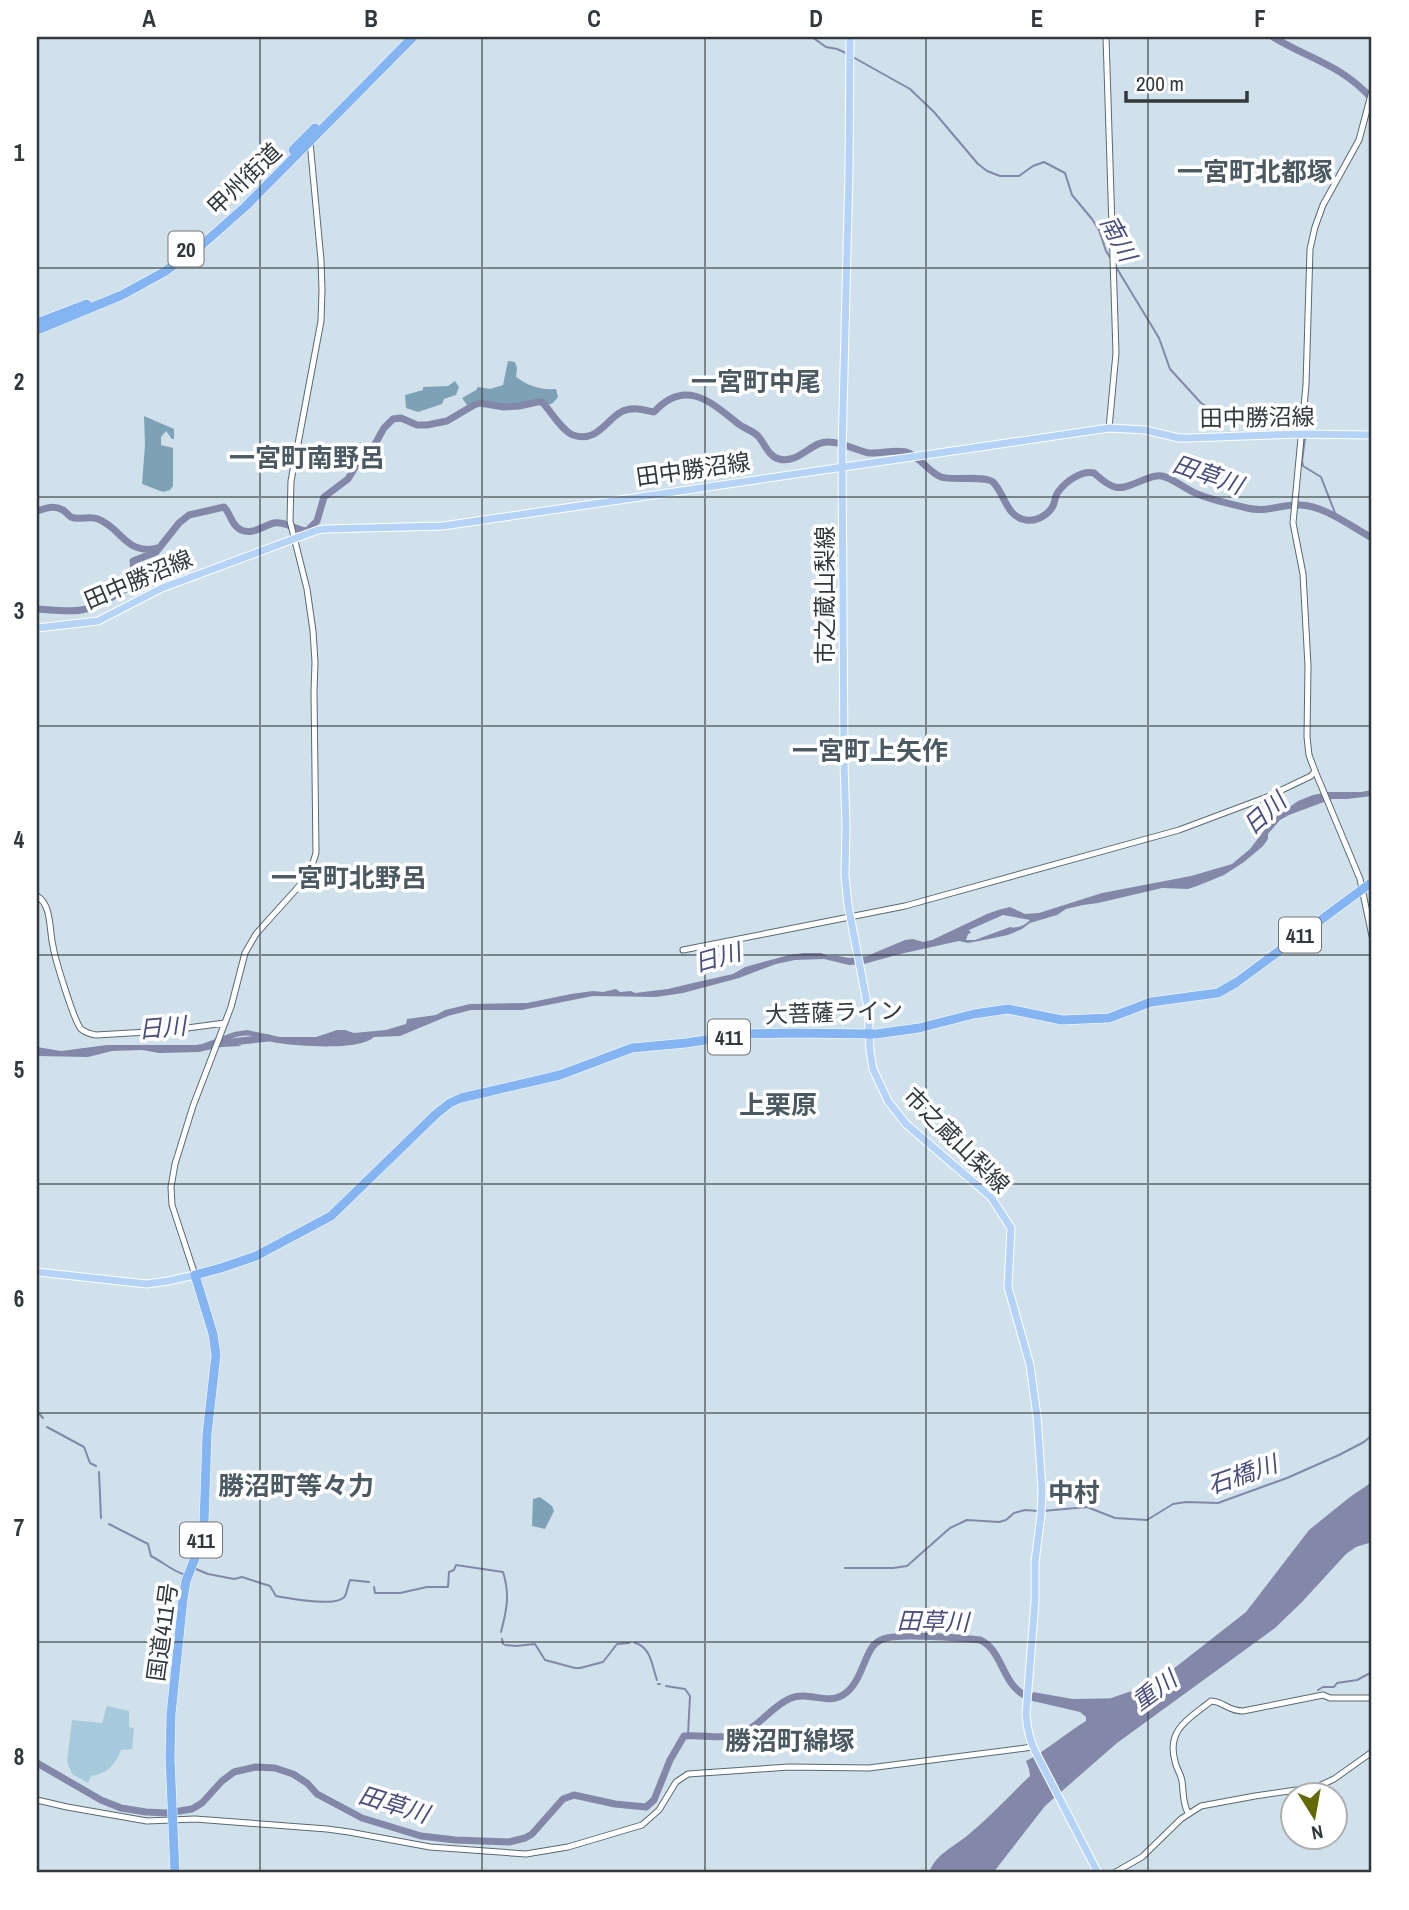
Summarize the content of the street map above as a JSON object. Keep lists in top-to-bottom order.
{
  "streets": {
    "highway": [
      "甲州街道",
      "20",
      "411",
      "大菩薩ライン",
      "国道411号"
    ],
    "main road": ["田中勝沼線", "市之蔵山梨線"]
  },
  "crossings": [
    ["甲州街道", "20"],
    ["田中勝沼線", "市之蔵山梨線"],
    ["市之蔵山梨線", "大菩薩ライン"],
    ["大菩薩ライン", "国道411号"]
  ],
  "districts": [
    "一宮町北都塚",
    "一宮町中尾",
    "一宮町南野呂",
    "一宮町上矢作",
    "一宮町北野呂",
    "上栗原",
    "勝沼町等々力",
    "中村",
    "勝沼町綿塚"
  ],
  "water": [
    "南川",
    "田草川",
    "日川",
    "石橋川",
    "重川"
  ],
  "scale_bar": "200 m",
  "north": "bottom",
  "grid": {
    "columns": [
      "A",
      "B",
      "C",
      "D",
      "E",
      "F"
    ],
    "rows": [
      "1",
      "2",
      "3",
      "4",
      "5",
      "6",
      "7",
      "8"
    ]
  }
}
